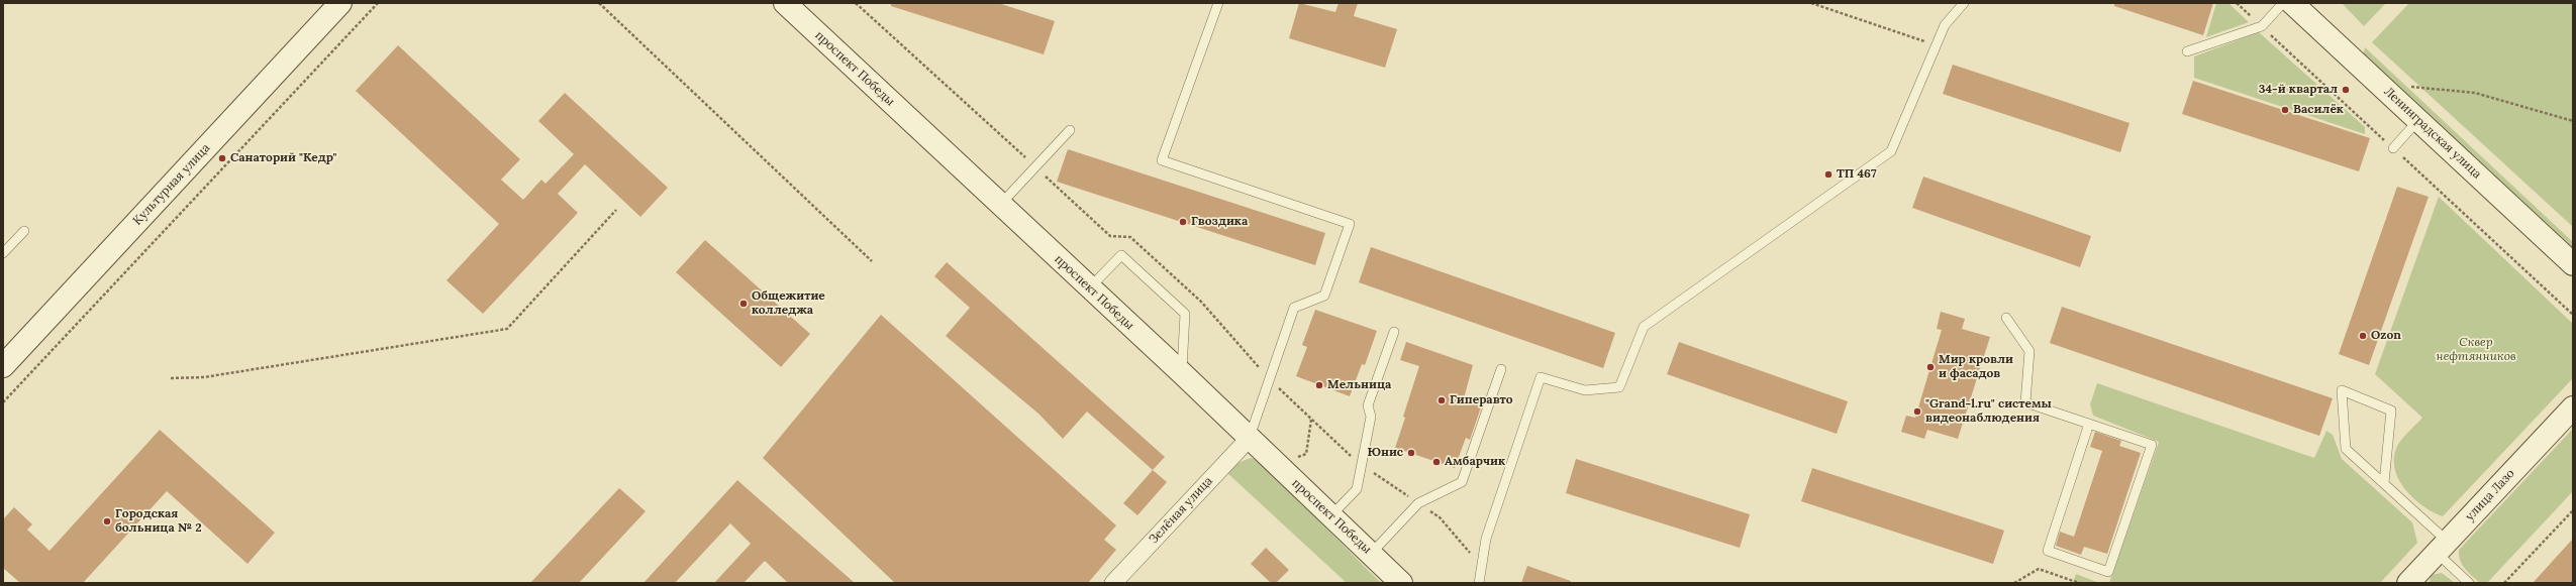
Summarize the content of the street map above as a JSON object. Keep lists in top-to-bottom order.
{
  "streets": {
    "street": [
      "проспект Победы",
      "Ленинградская улица",
      "Культурная улица",
      "улица Лазо",
      "Зелёная улица"
    ]
  },
  "crossings": [
    ["проспект Победы", "Зелёная улица"]
  ],
  "parks": ["Сквер нефтянников"],
  "places": [
    "34-й квартал",
    "Василёк",
    "Санаторий \"Кедр\"",
    "ТП 467",
    "Гвоздика",
    "Общежитие колледжа",
    "Ozon",
    "Мир кровли и фасадов",
    "Мельница",
    "Гиперавто",
    "\"Grand-l.ru\" системы видеонаблюдения",
    "Юнис",
    "Амбарчик",
    "Городская больница № 2"
  ]
}
